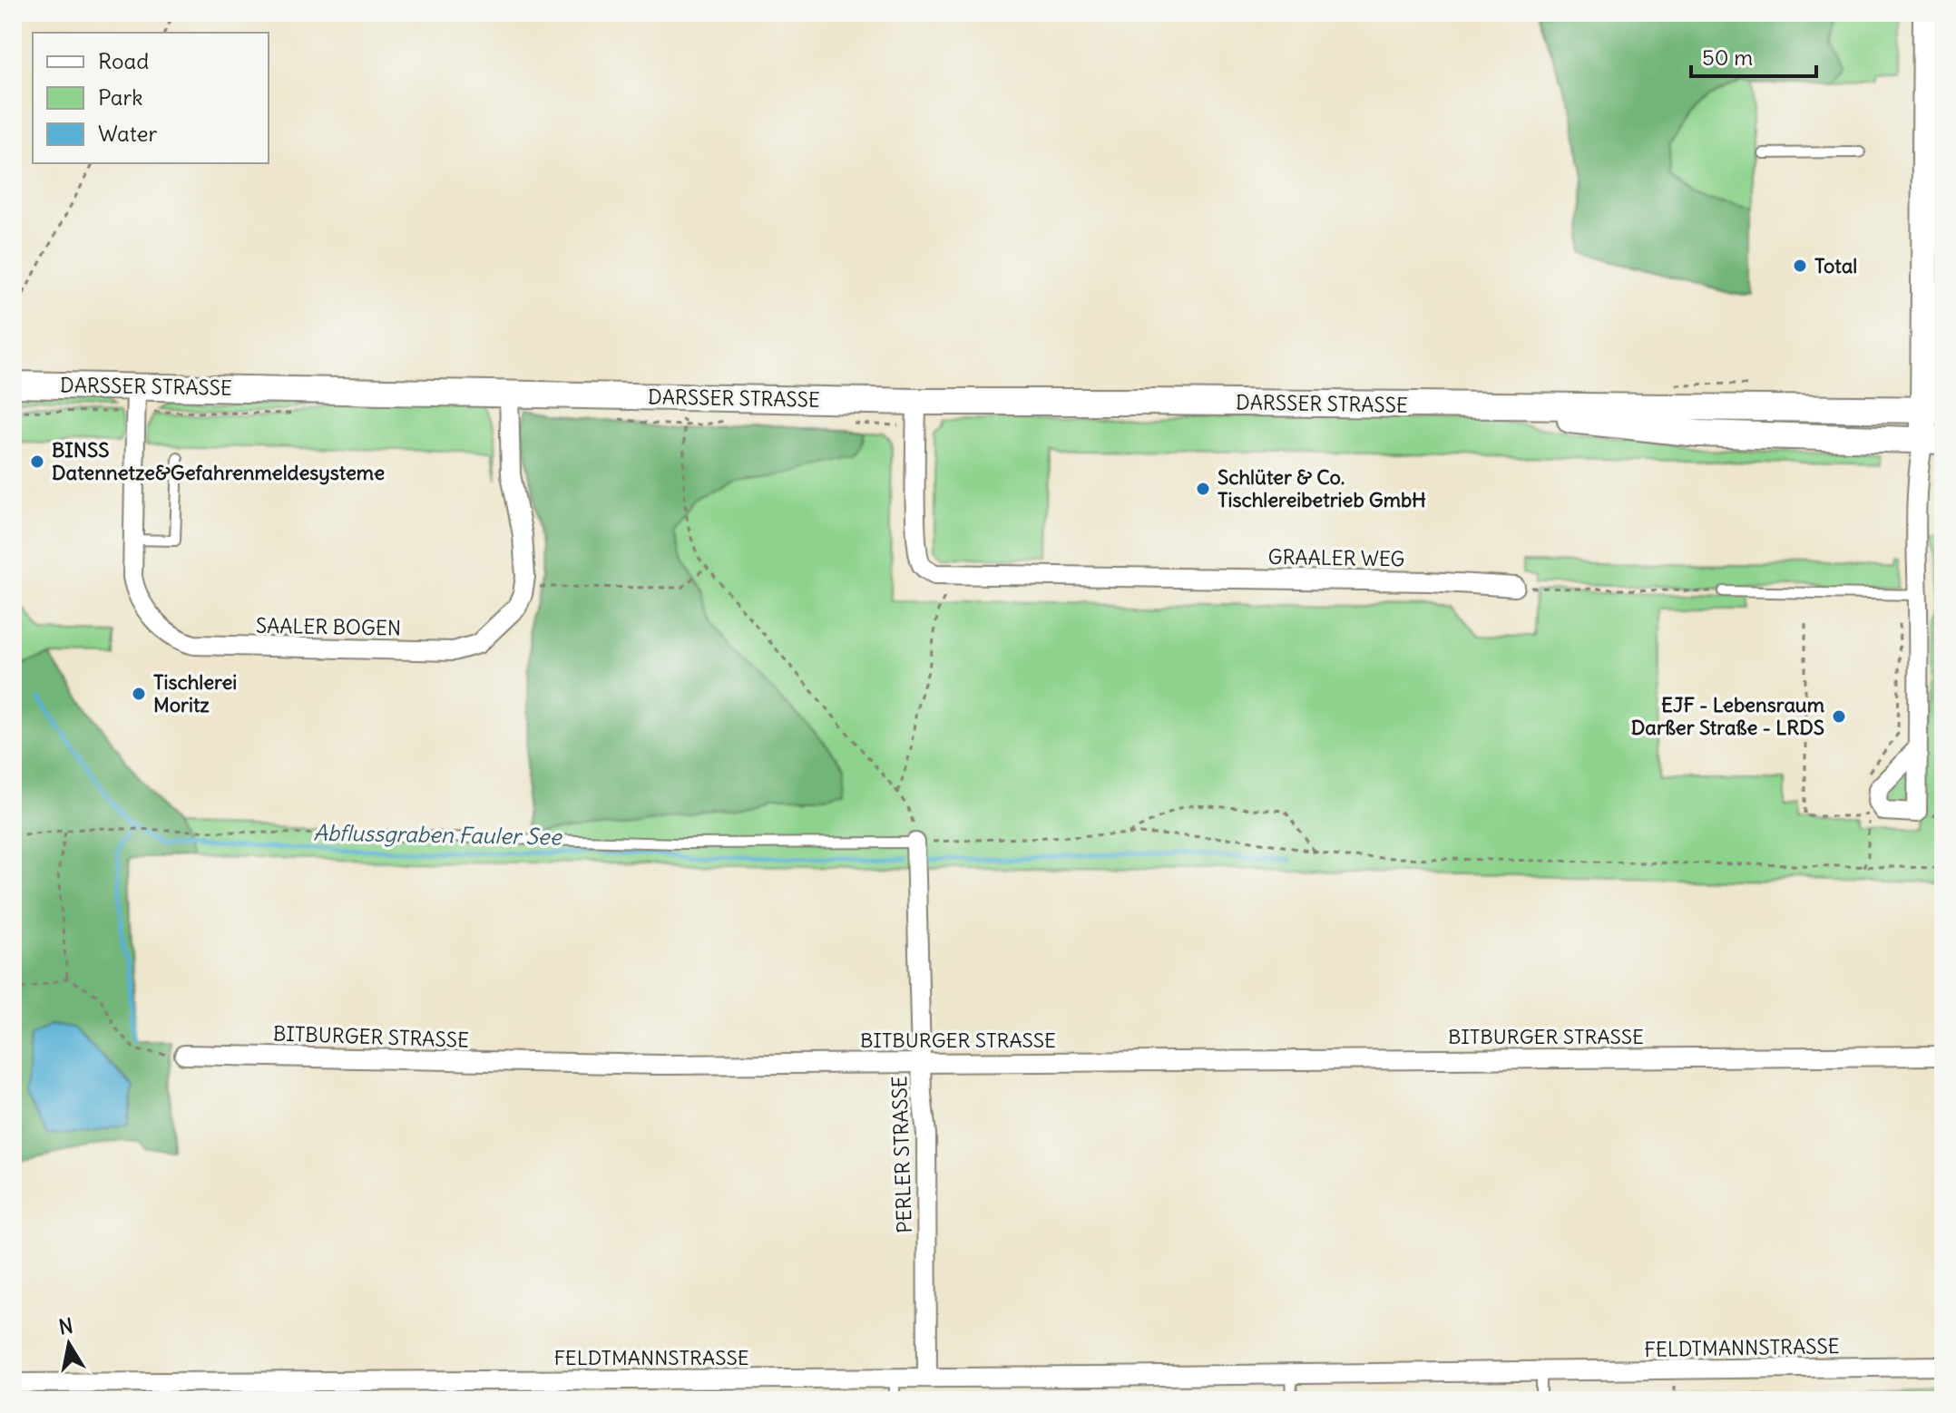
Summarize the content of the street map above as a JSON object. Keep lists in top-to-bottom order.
{
  "streets": {
    "main road": ["DARSSER STRASSE"],
    "street": [
      "GRAALER WEG",
      "SAALER BOGEN",
      "BITBURGER STRASSE",
      "PERLER STRASSE",
      "FELDTMANNSTRASSE"
    ]
  },
  "crossings": [
    ["DARSSER STRASSE", "GRAALER WEG"],
    ["DARSSER STRASSE", "SAALER BOGEN"],
    ["BITBURGER STRASSE", "PERLER STRASSE"],
    ["PERLER STRASSE", "FELDTMANNSTRASSE"]
  ],
  "water": ["Abflussgraben Fauler See"],
  "places": [
    "Total",
    "BINSS Datennetze&Gefahrenmeldesysteme",
    "Schlüter & Co. Tischlereibetrieb GmbH",
    "Tischlerei Moritz",
    "EJF - Lebensraum Darßer Straße - LRDS"
  ],
  "legend": ["Road", "Park", "Water"],
  "scale_bar": "50 m",
  "north": "top"
}
